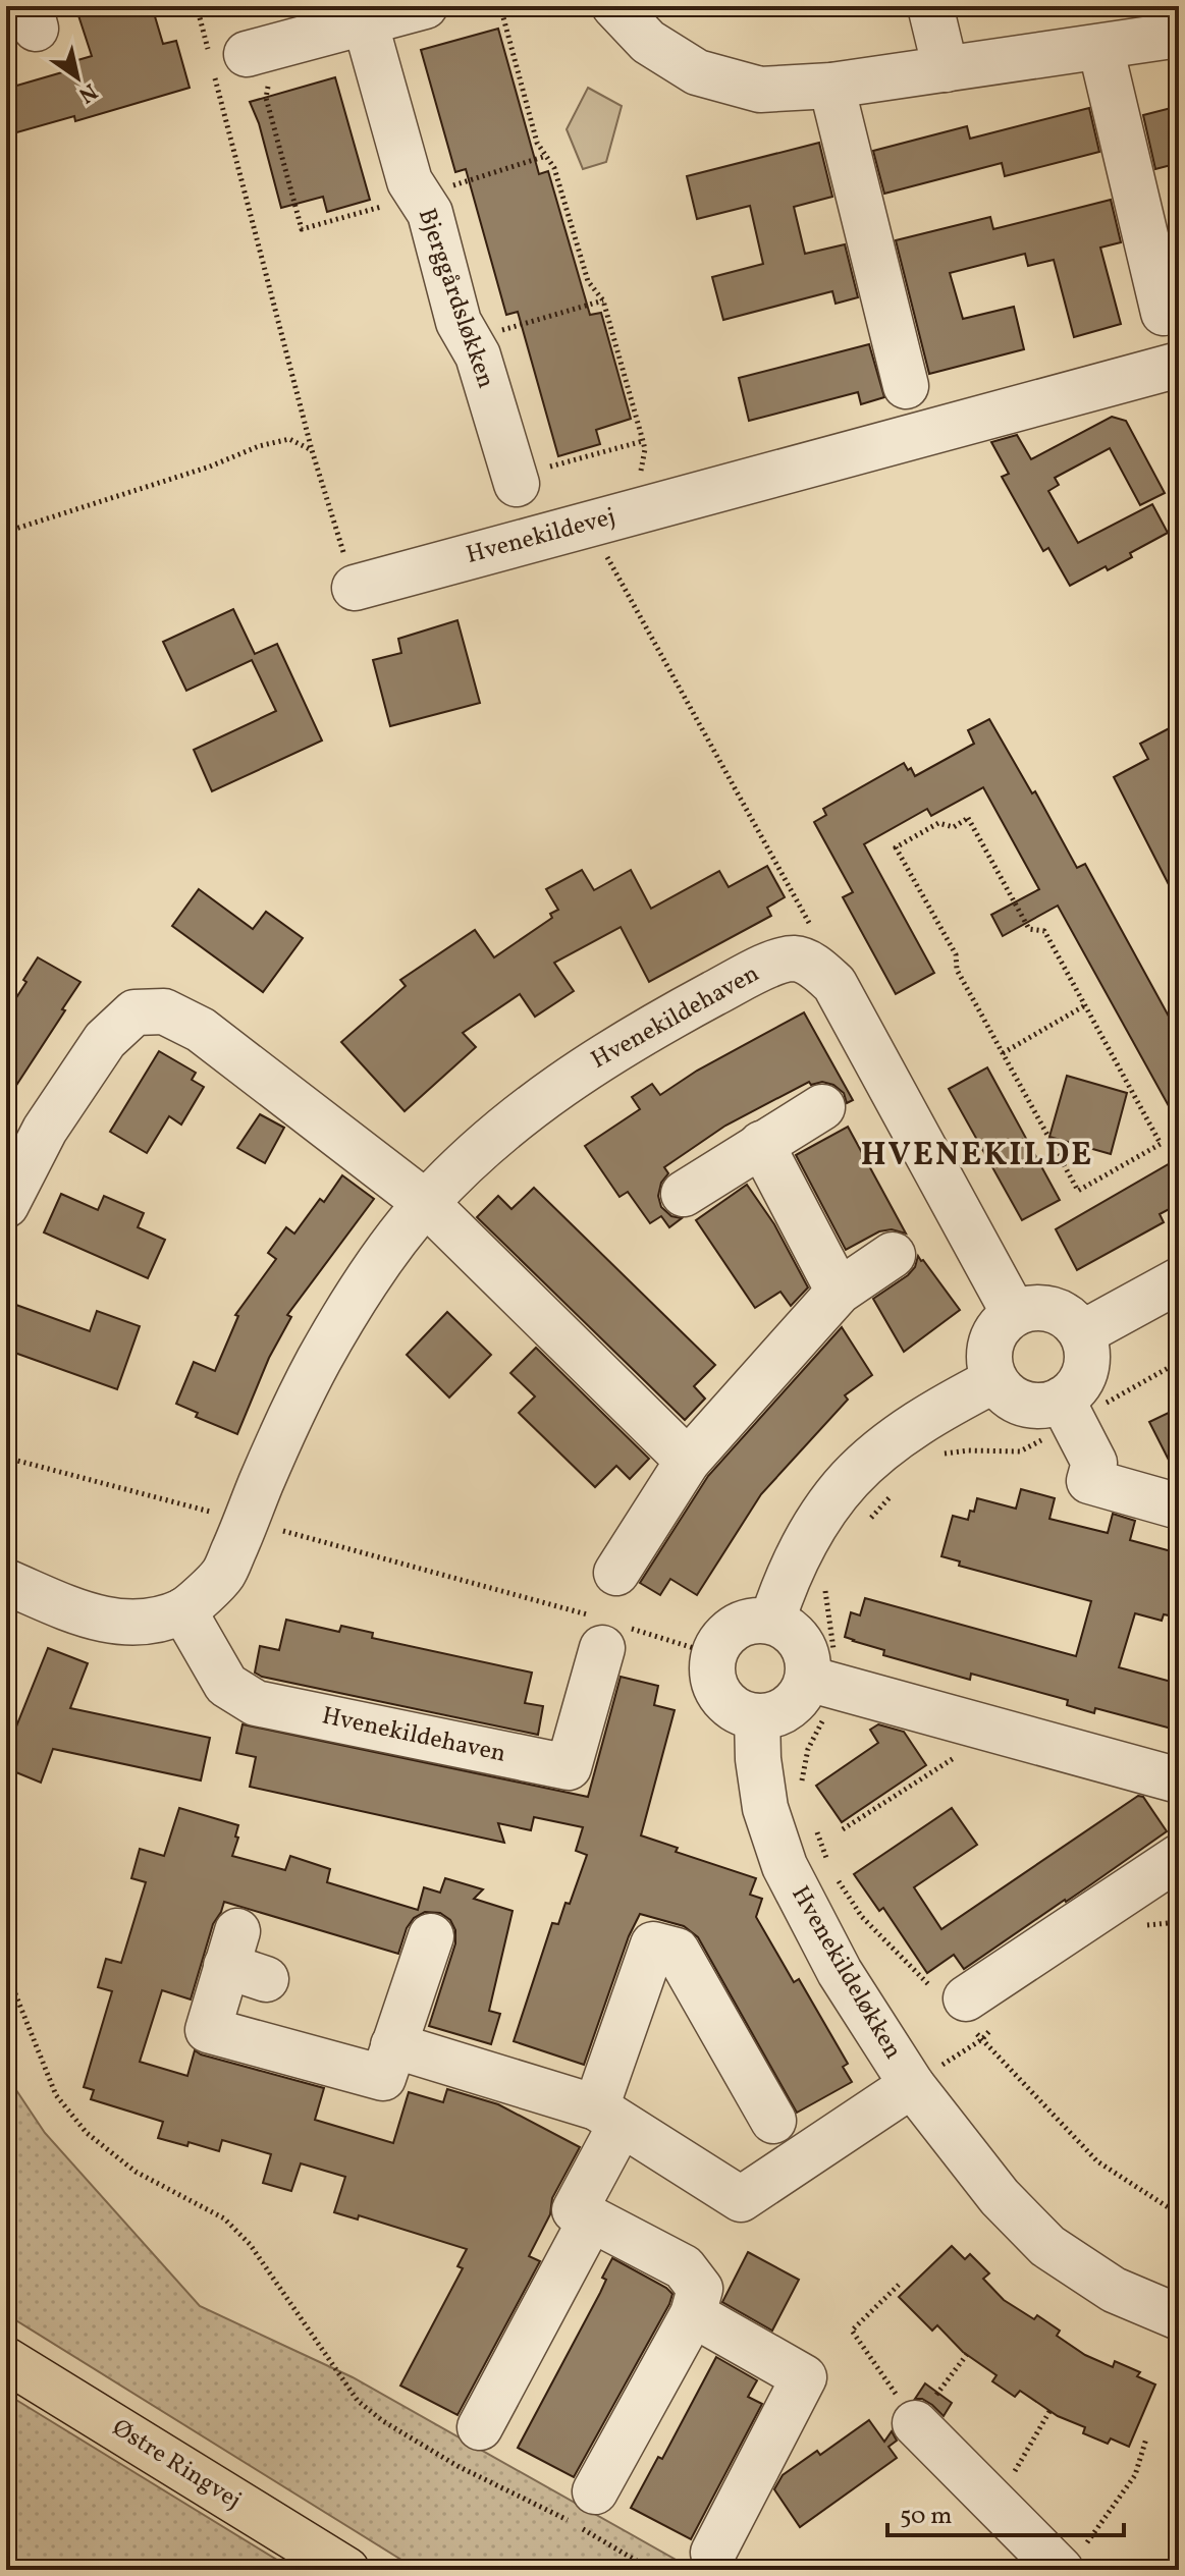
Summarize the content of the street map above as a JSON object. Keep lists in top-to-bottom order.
{
  "streets": {
    "main road": ["Østre Ringvej"],
    "street": [
      "Bjerggårdsløkken",
      "Hvenekildevej",
      "Hvenekildehaven",
      "Hvenekildeløkken"
    ]
  },
  "districts": ["HVENEKILDE"],
  "scale_bar": "50 m",
  "north": "bottom right"
}
